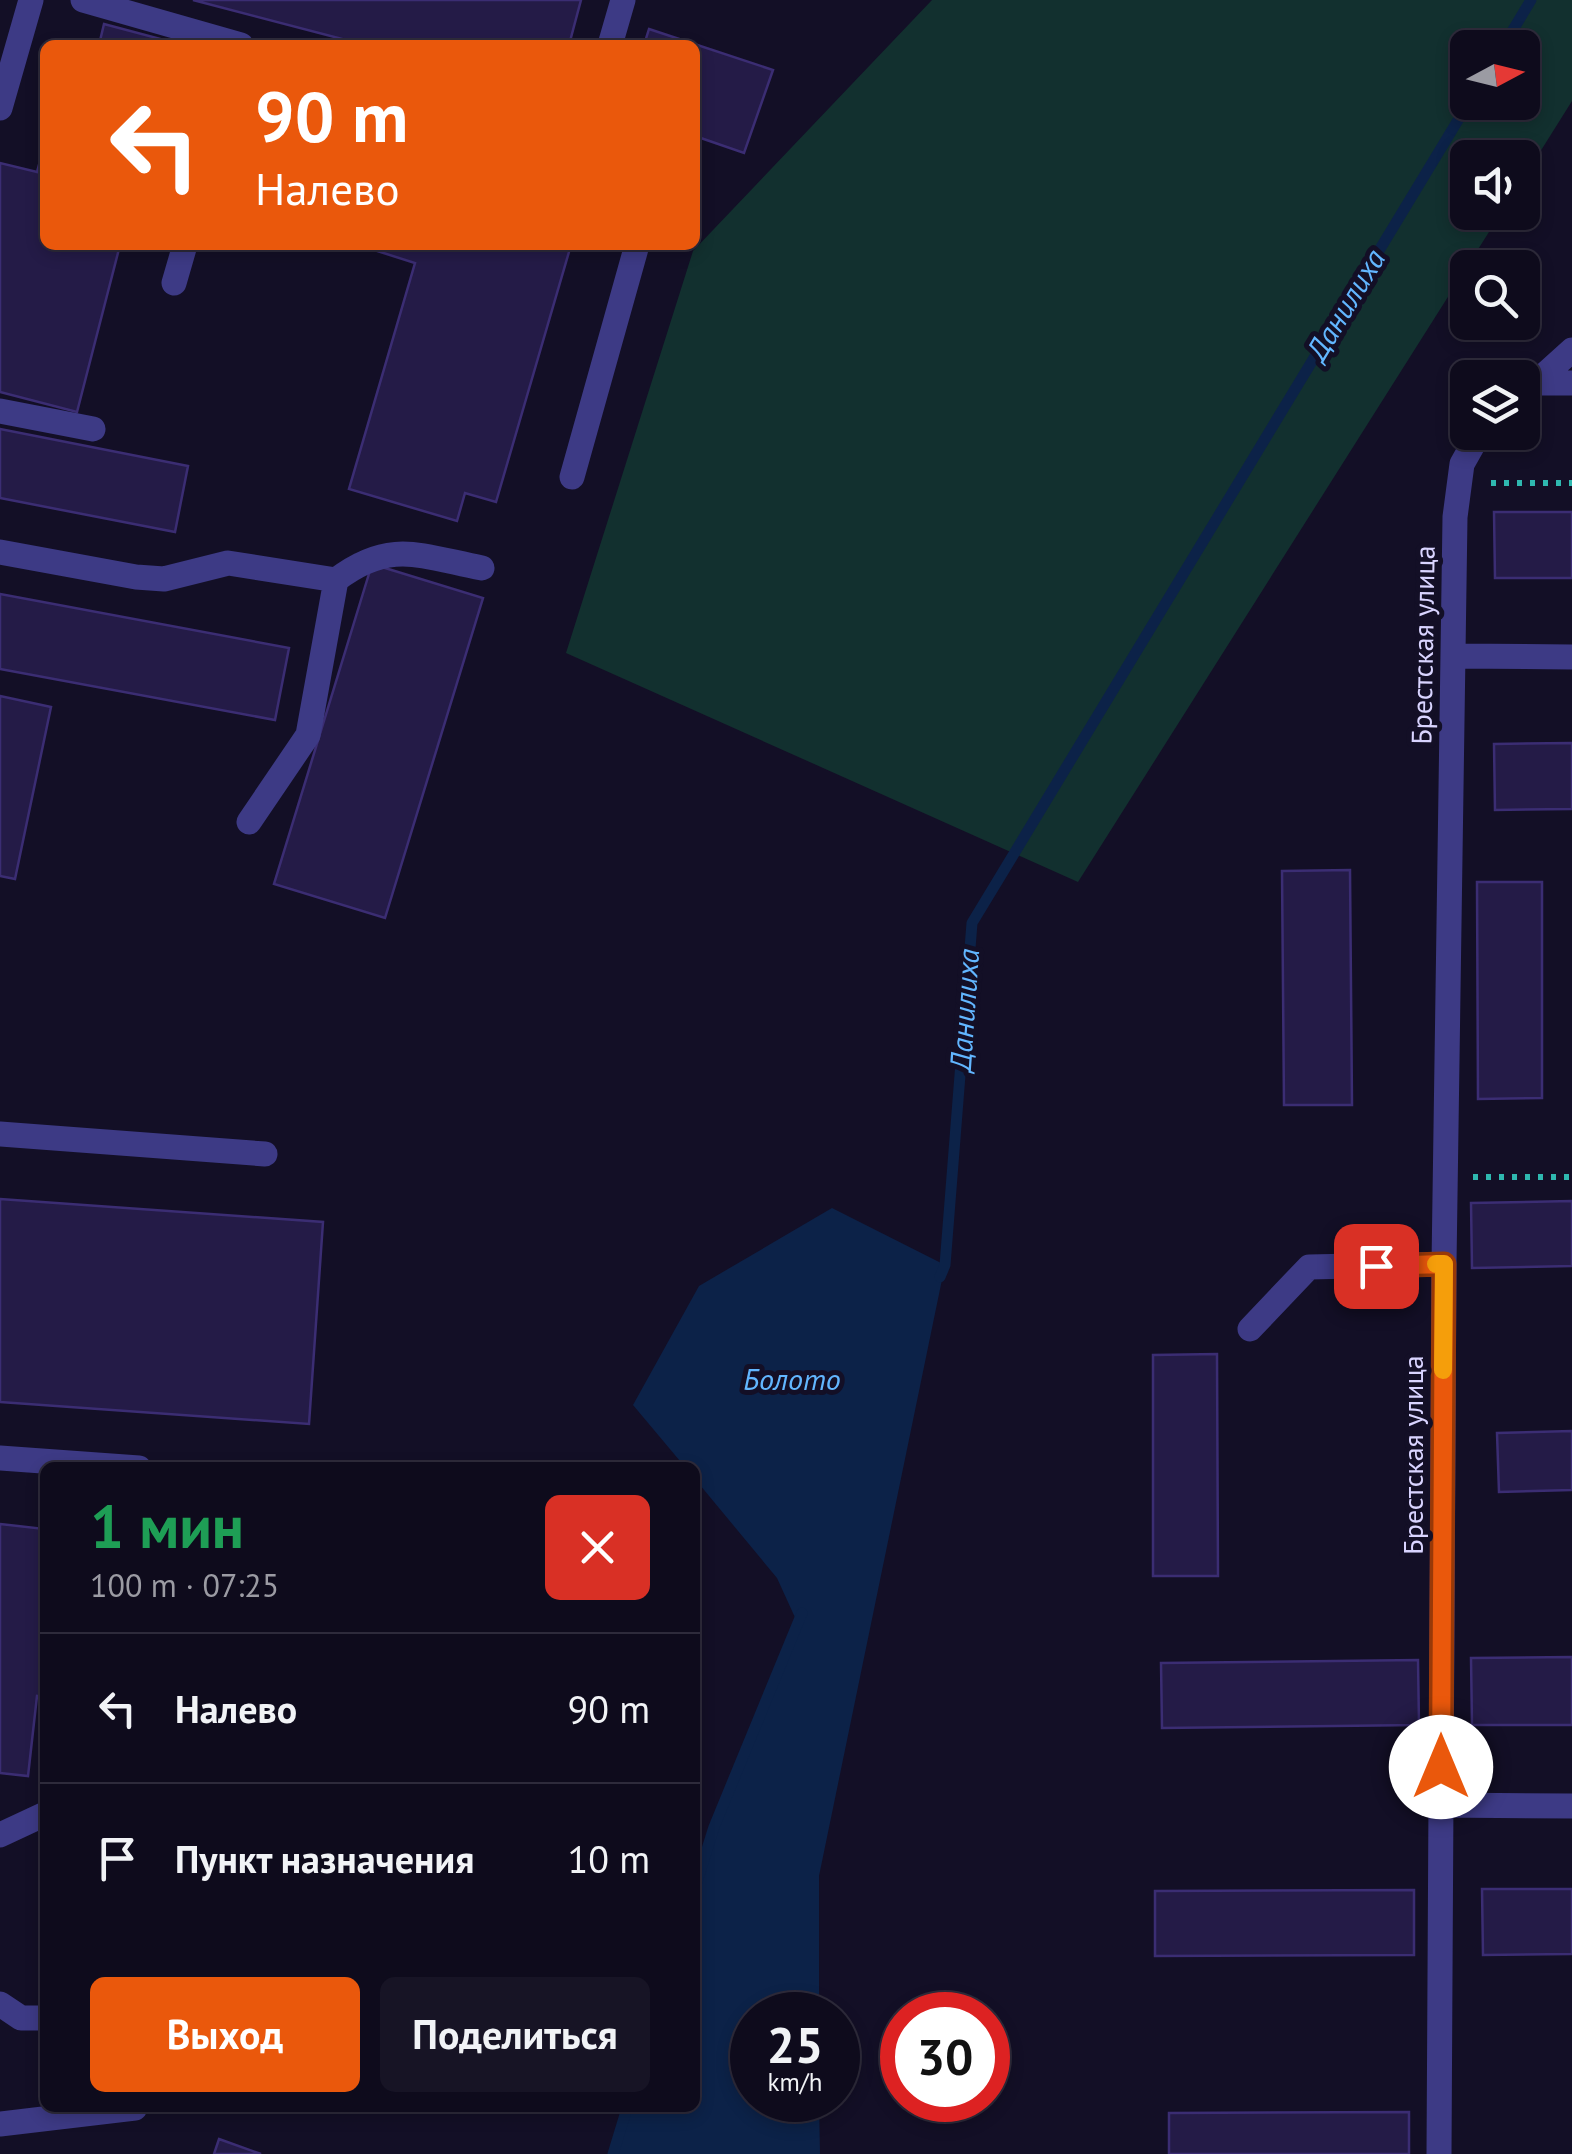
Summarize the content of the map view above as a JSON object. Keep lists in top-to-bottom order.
{
  "streets": {
    "street": ["Брестская улица"]
  },
  "water": ["Данилиха", "Болото"],
  "north": "right",
  "page": {
    "turn": ["90 m", "Налево"],
    "heading": ["1 мин", "100 m · 07:25"],
    "list": [
      {
        "name": "Налево",
        "value": "90 m"
      },
      {
        "name": "Пункт назначения",
        "value": "10 m"
      }
    ],
    "buttons": ["Выход", "Поделиться"],
    "speed": "25 km/h",
    "limit": "30"
  }
}
